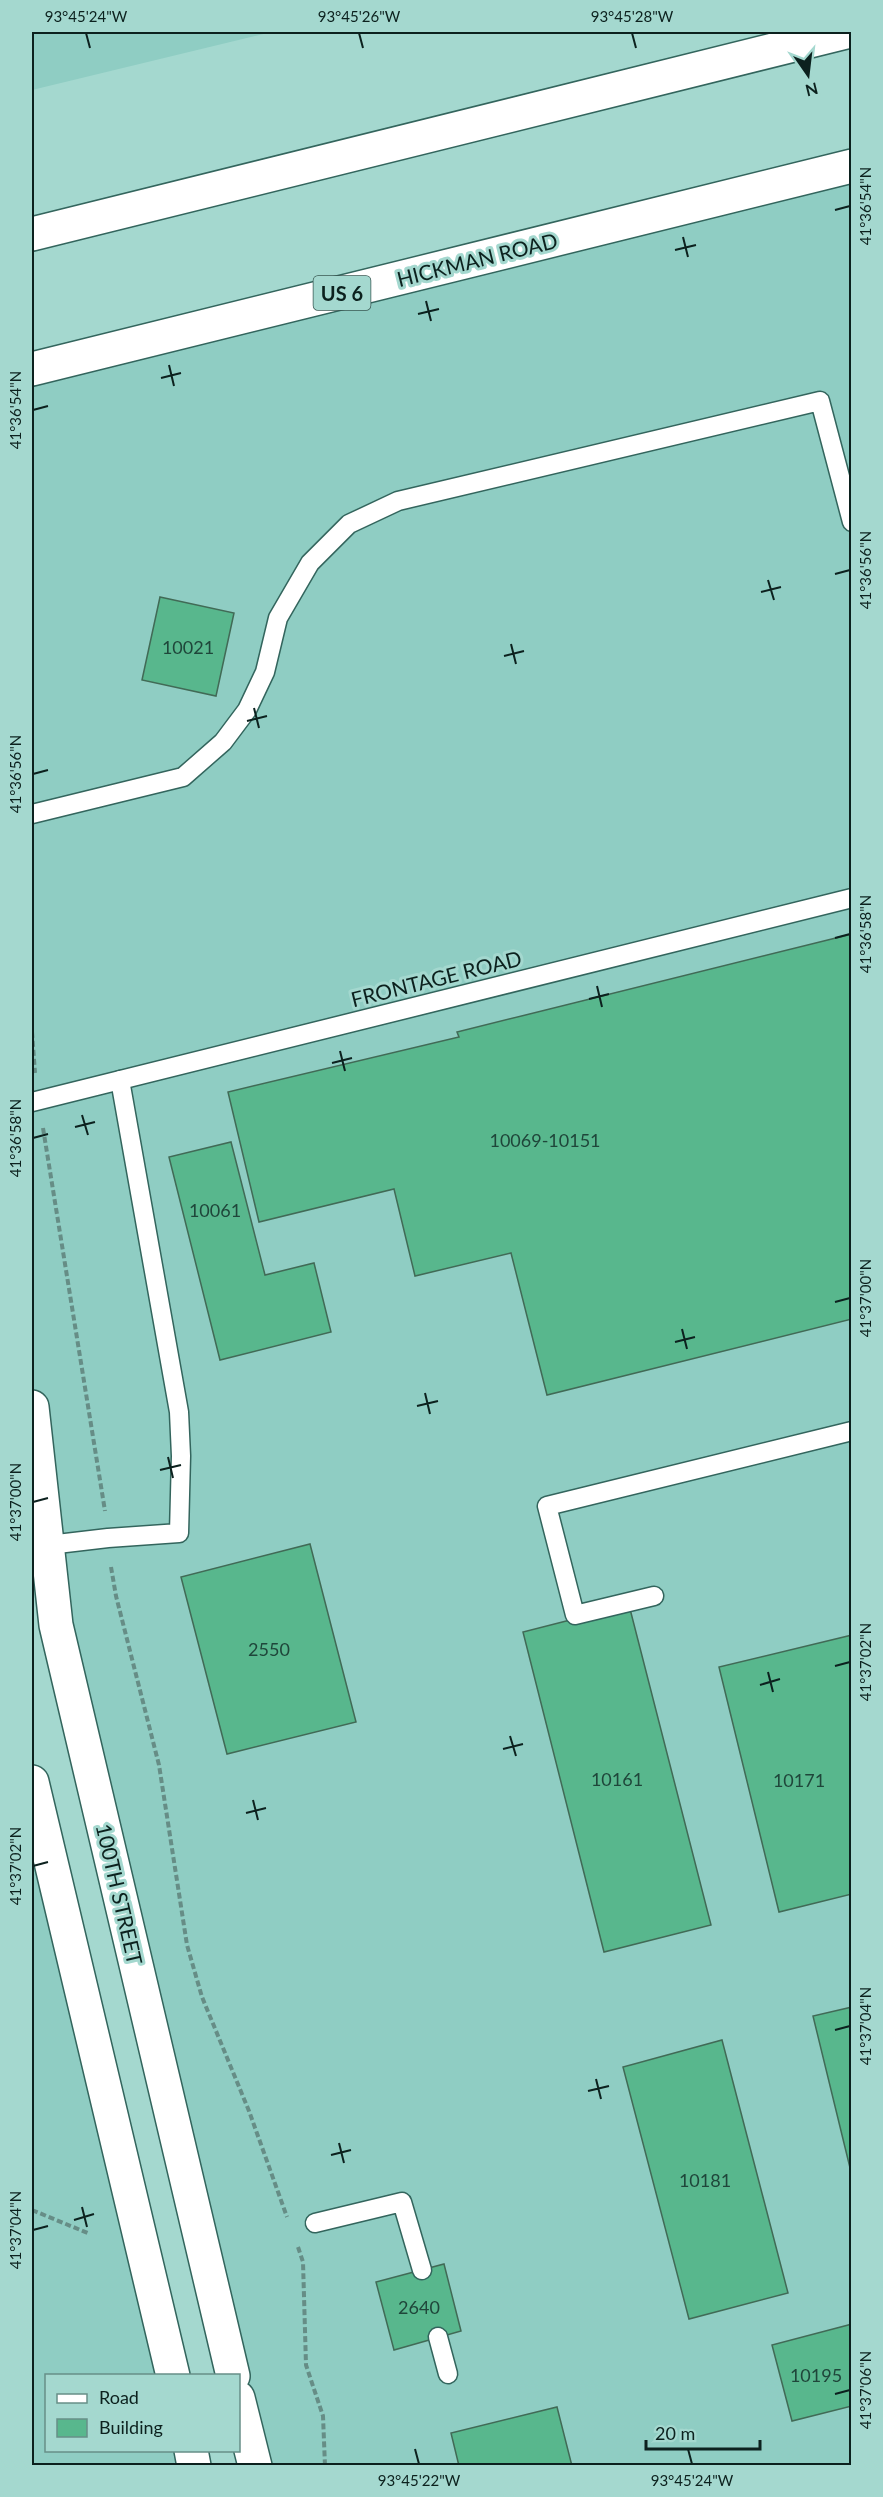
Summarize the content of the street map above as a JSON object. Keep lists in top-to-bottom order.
{
  "streets": {
    "main road": ["HICKMAN ROAD", "US 6", "100TH STREET"],
    "lane": ["FRONTAGE ROAD"]
  },
  "house_numbers": [
    "10021",
    "10069-10151",
    "10061",
    "2550",
    "10161",
    "10171",
    "10181",
    "2640",
    "10195"
  ],
  "legend": ["Road", "Building"],
  "scale_bar": "20 m",
  "north": "bottom",
  "coordinates": [
    "93°45'24\"W",
    "93°45'26\"W",
    "93°45'28\"W",
    "41°36'54\"N",
    "41°36'56\"N",
    "41°36'58\"N",
    "41°37'00\"N",
    "41°37'02\"N",
    "41°37'04\"N",
    "41°37'06\"N",
    "93°45'22\"W"
  ]
}
